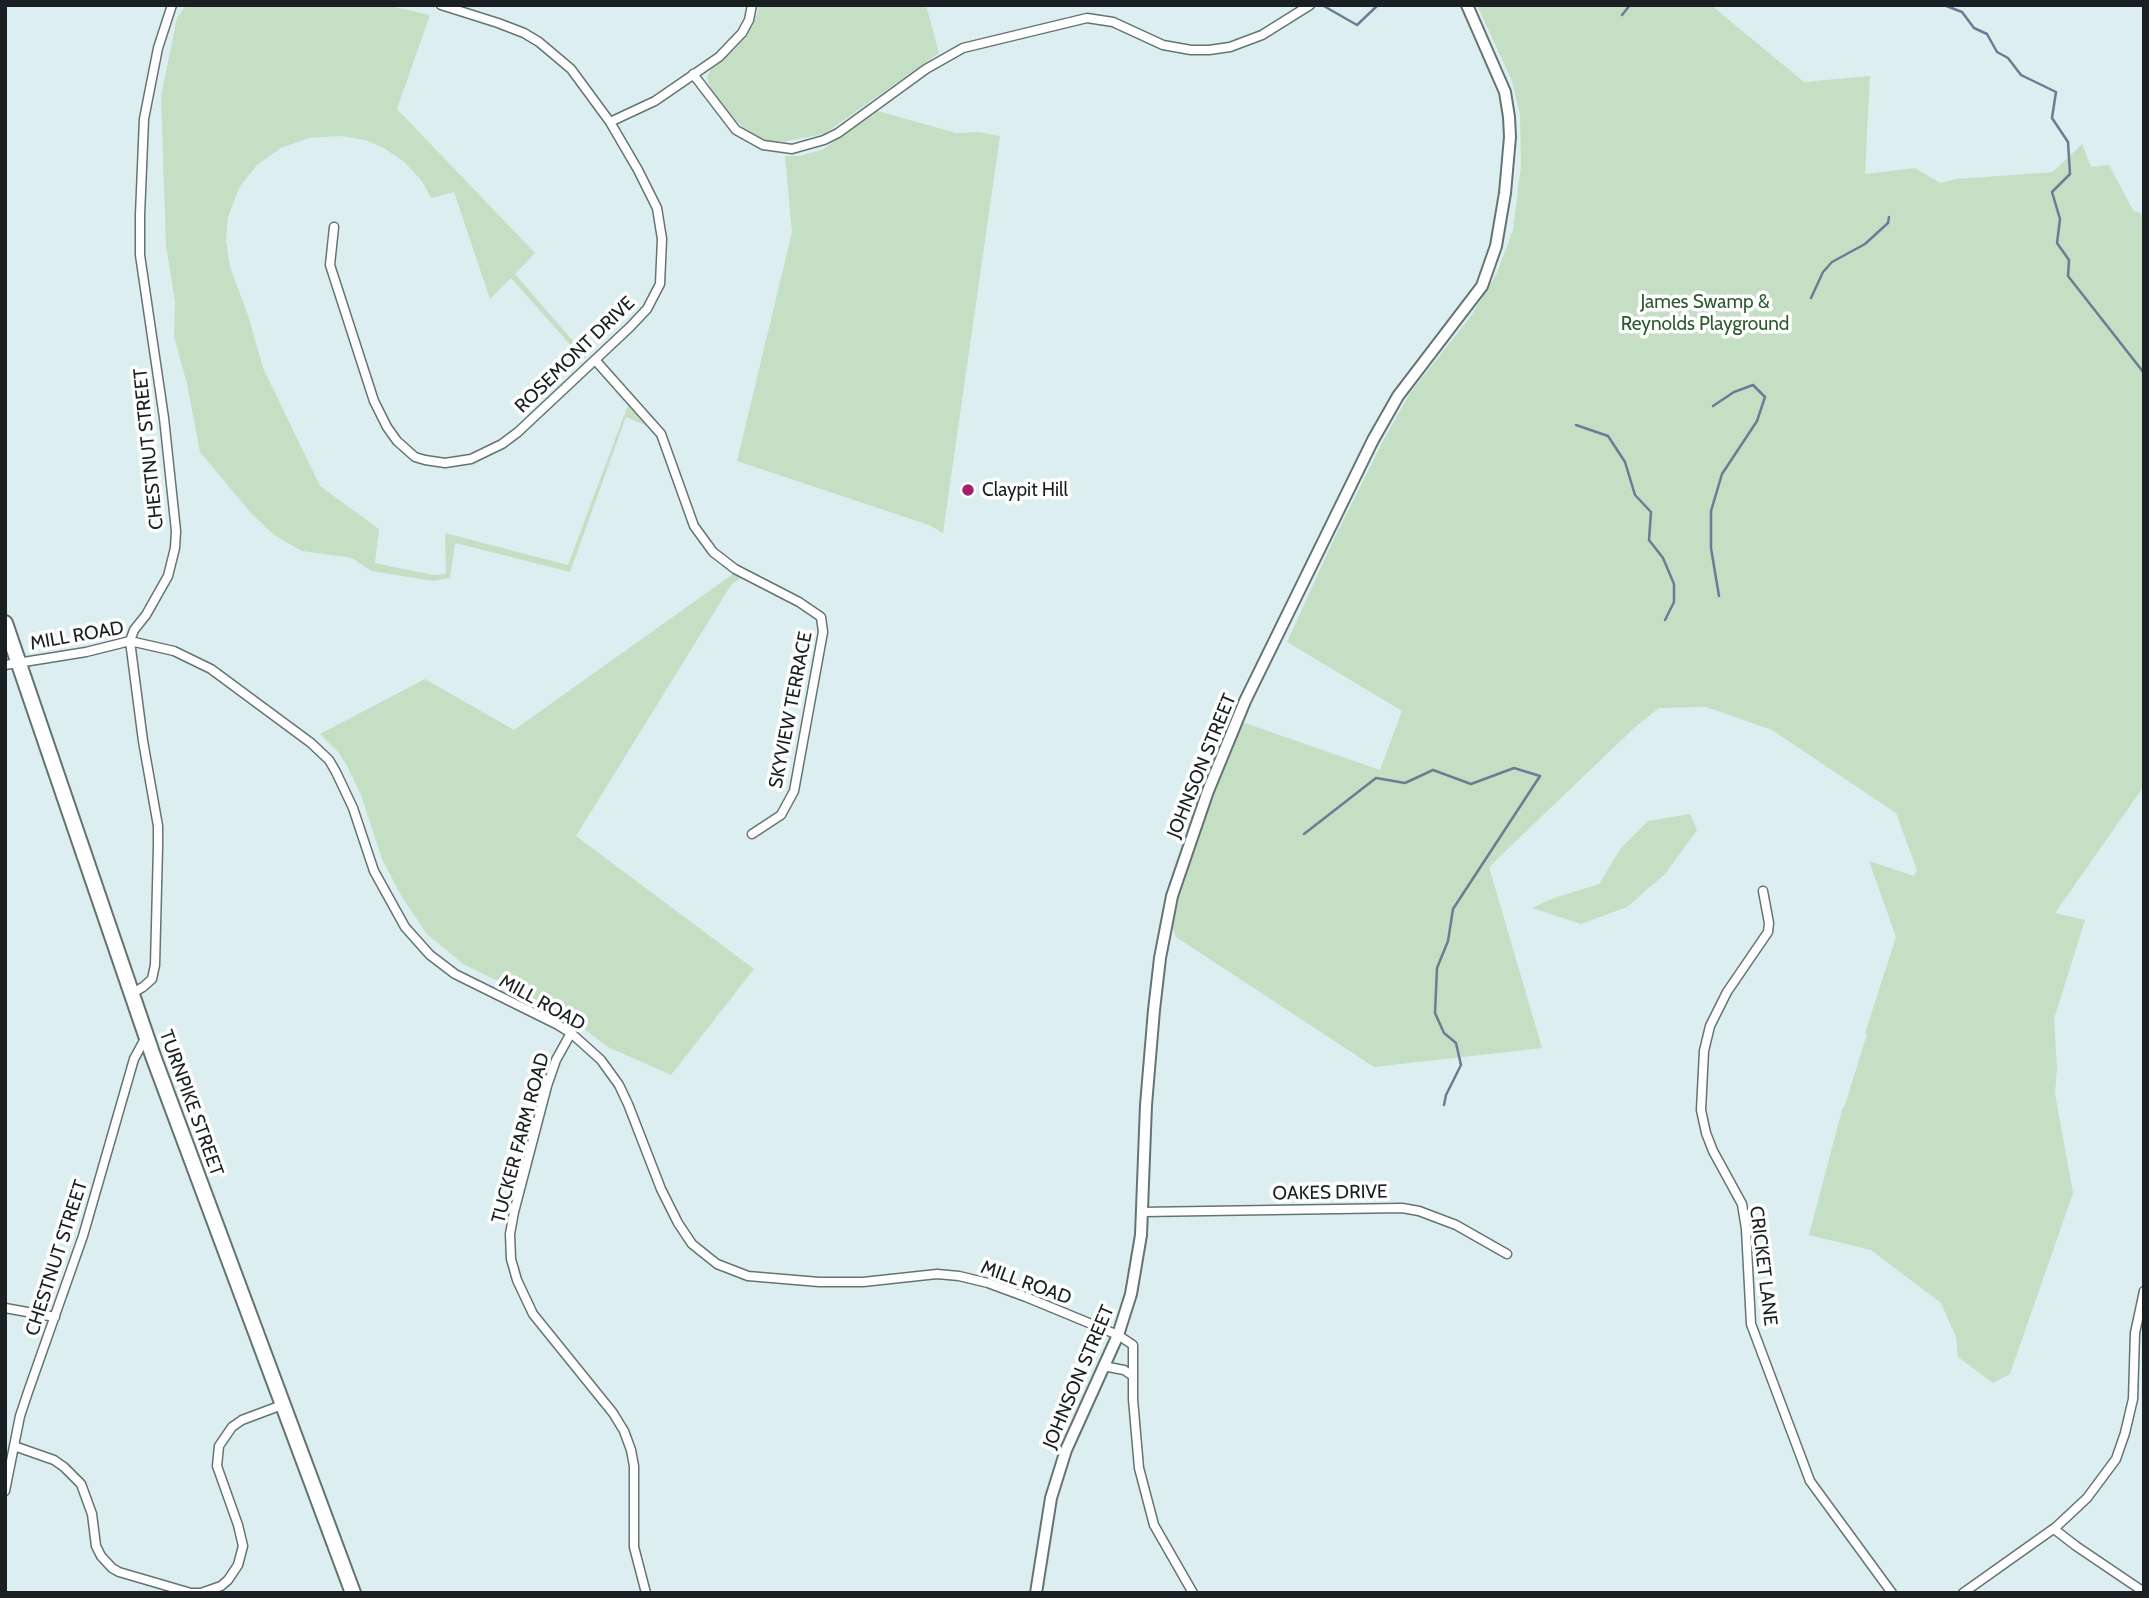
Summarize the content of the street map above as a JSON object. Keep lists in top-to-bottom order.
{
  "streets": {
    "highway": ["TURNPIKE STREET"],
    "street": [
      "ROSEMONT DRIVE",
      "CHESTNUT STREET",
      "MILL ROAD",
      "SKYVIEW TERRACE",
      "JOHNSON STREET",
      "TUCKER FARM ROAD",
      "OAKES DRIVE",
      "CRICKET LANE"
    ]
  },
  "crossings": [
    ["ROSEMONT DRIVE", "SKYVIEW TERRACE"],
    ["CHESTNUT STREET", "MILL ROAD"],
    ["CHESTNUT STREET", "TURNPIKE STREET"],
    ["MILL ROAD", "JOHNSON STREET"],
    ["MILL ROAD", "TURNPIKE STREET"],
    ["MILL ROAD", "TUCKER FARM ROAD"],
    ["JOHNSON STREET", "OAKES DRIVE"]
  ],
  "parks": ["James Swamp & Reynolds Playground"],
  "places": ["Claypit Hill"]
}
